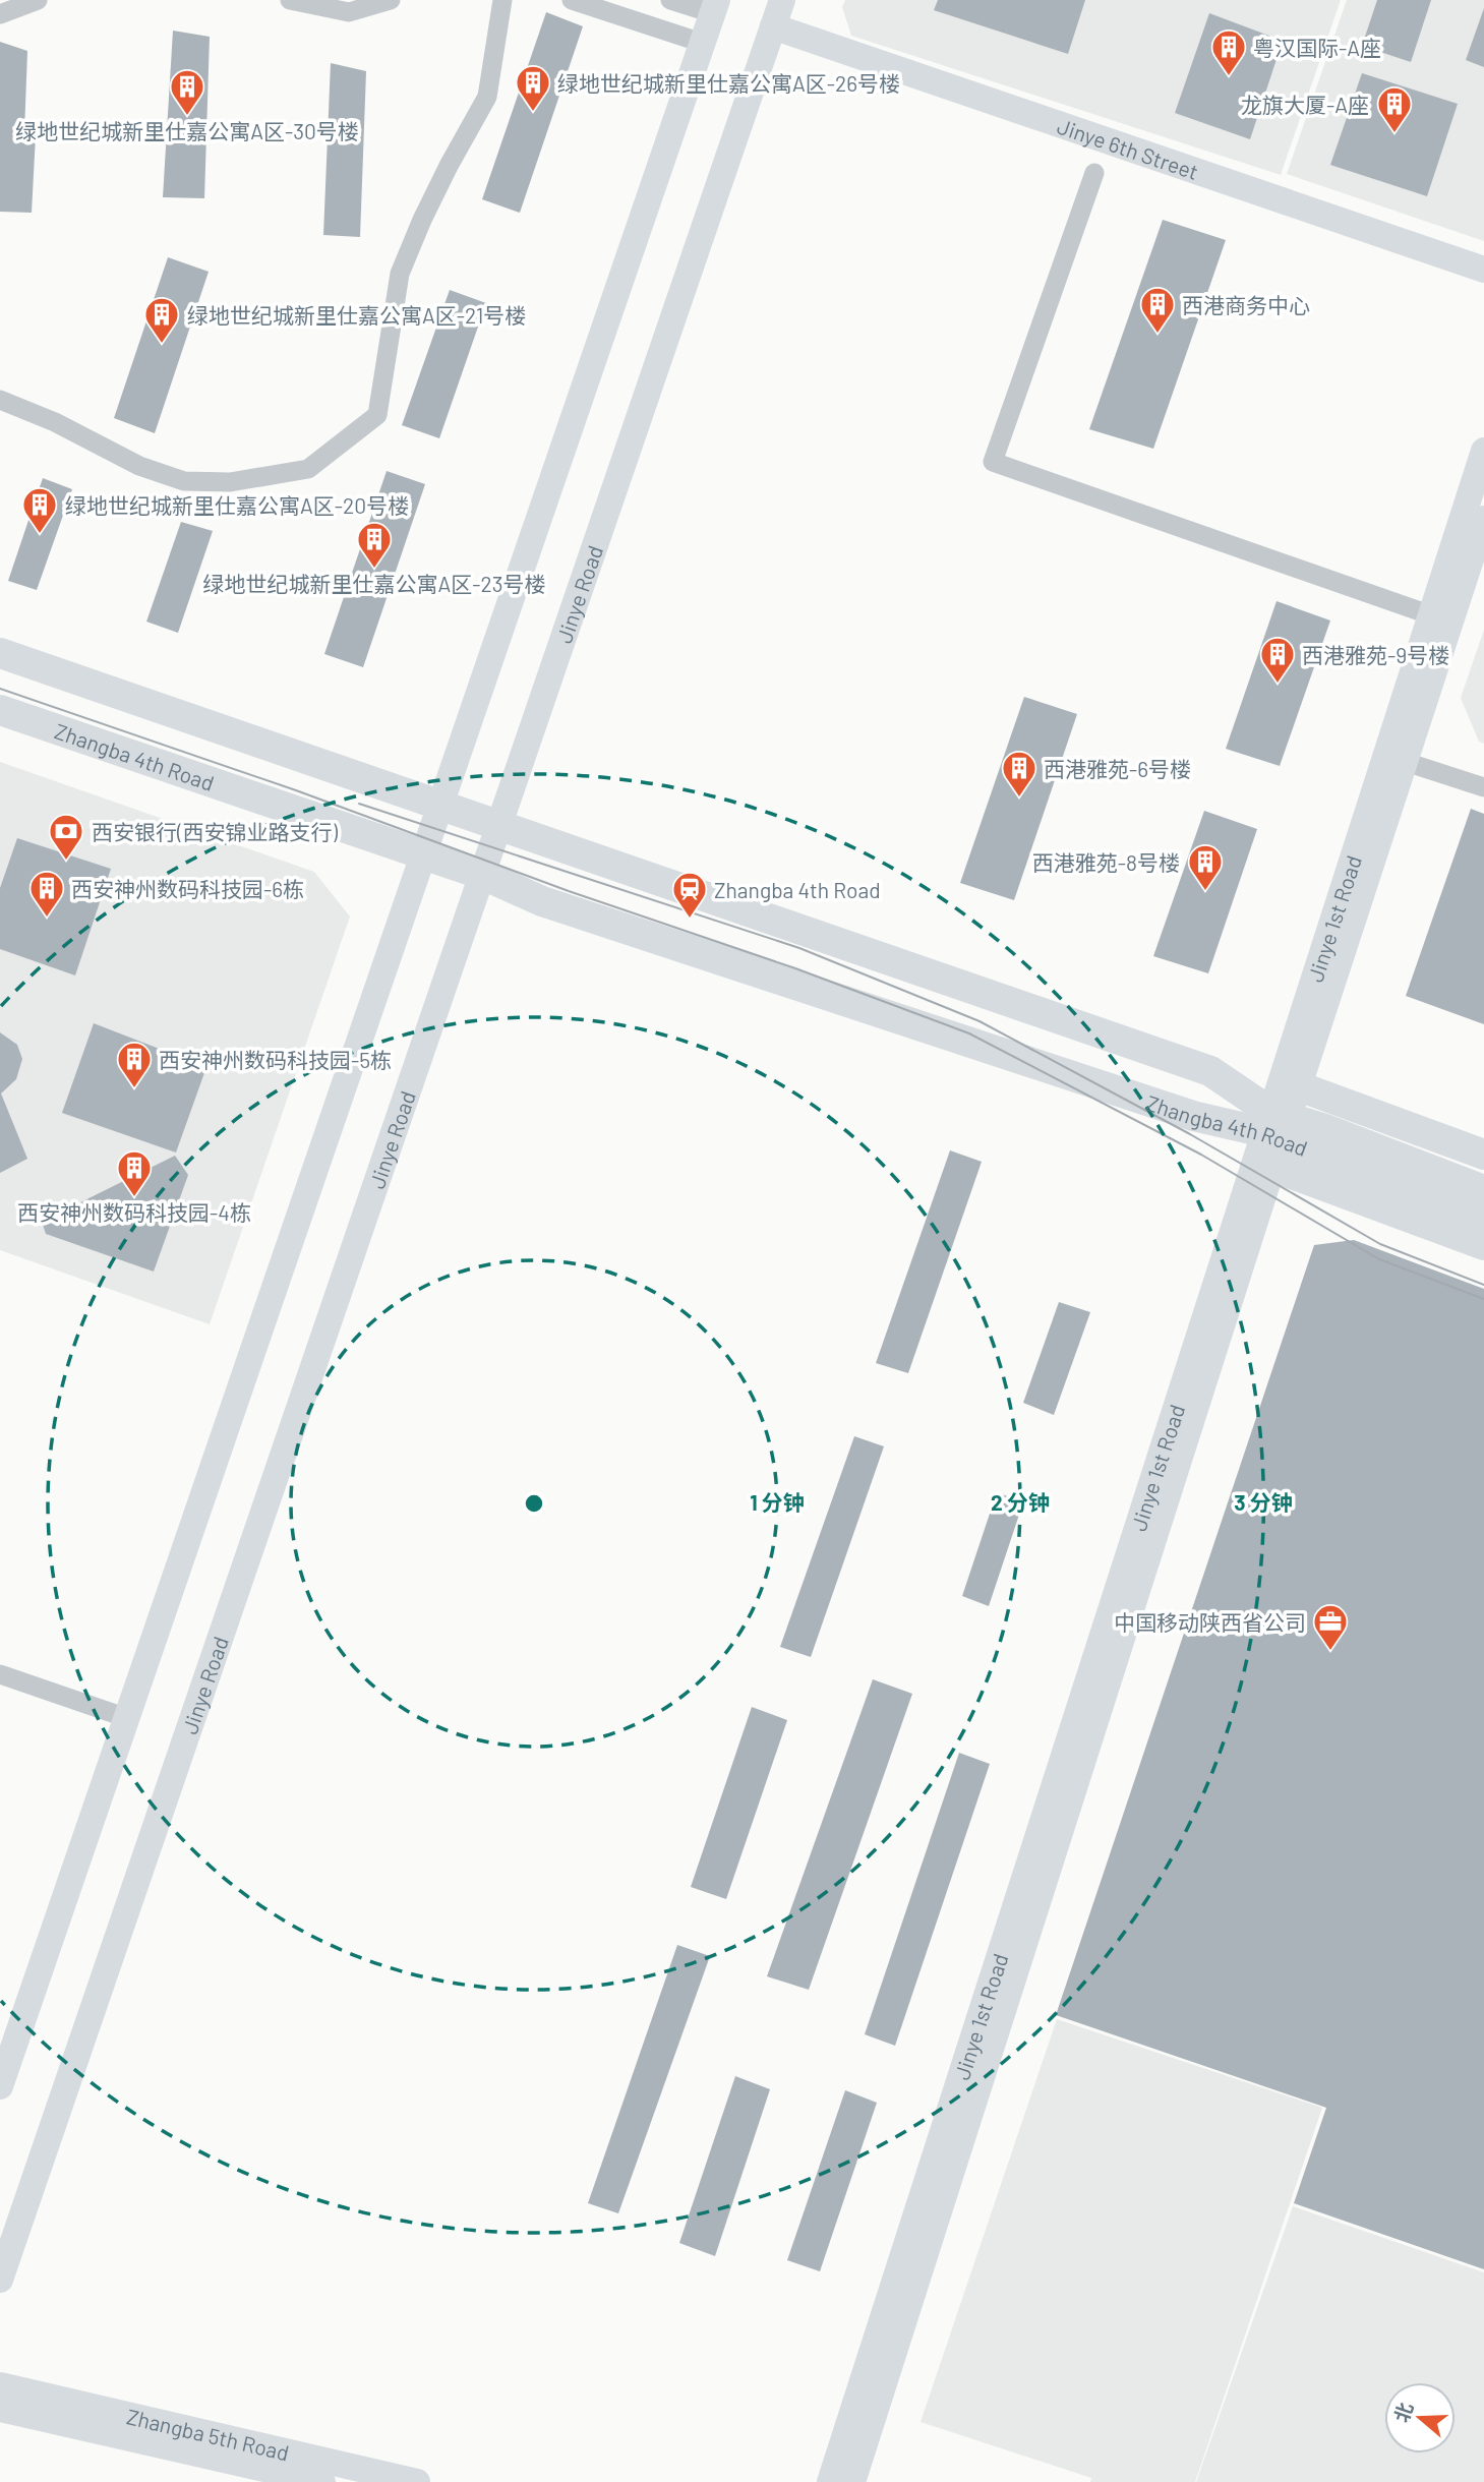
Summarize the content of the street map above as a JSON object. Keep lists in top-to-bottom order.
{
  "streets": {
    "main road": ["Zhangba 4th Road"],
    "street": [
      "Jinye 6th Street",
      "Jinye Road",
      "Jinye 1st Road",
      "Zhangba 5th Road"
    ]
  },
  "crossings": [
    ["Jinye 6th Street", "Jinye Road"],
    ["Jinye Road", "Zhangba 4th Road"],
    ["Zhangba 4th Road", "Jinye 1st Road"]
  ],
  "places": {
    "building": [
      "粤汉国际-A座",
      "绿地世纪城新里仕嘉公寓A区-26号楼",
      "绿地世纪城新里仕嘉公寓A区-30号楼",
      "龙旗大厦-A座",
      "西港商务中心",
      "绿地世纪城新里仕嘉公寓A区-21号楼",
      "绿地世纪城新里仕嘉公寓A区-20号楼",
      "绿地世纪城新里仕嘉公寓A区-23号楼",
      "西港雅苑-9号楼",
      "西港雅苑-6号楼",
      "西港雅苑-8号楼",
      "西安神州数码科技园-6栋",
      "西安神州数码科技园-5栋",
      "西安神州数码科技园-4栋"
    ],
    "bank": ["西安银行(西安锦业路支行)"],
    "station": ["Zhangba 4th Road"],
    "office": ["中国移动陕西省公司"]
  },
  "north": "left",
  "rings": ["1 分钟", "2 分钟", "3 分钟"]
}
